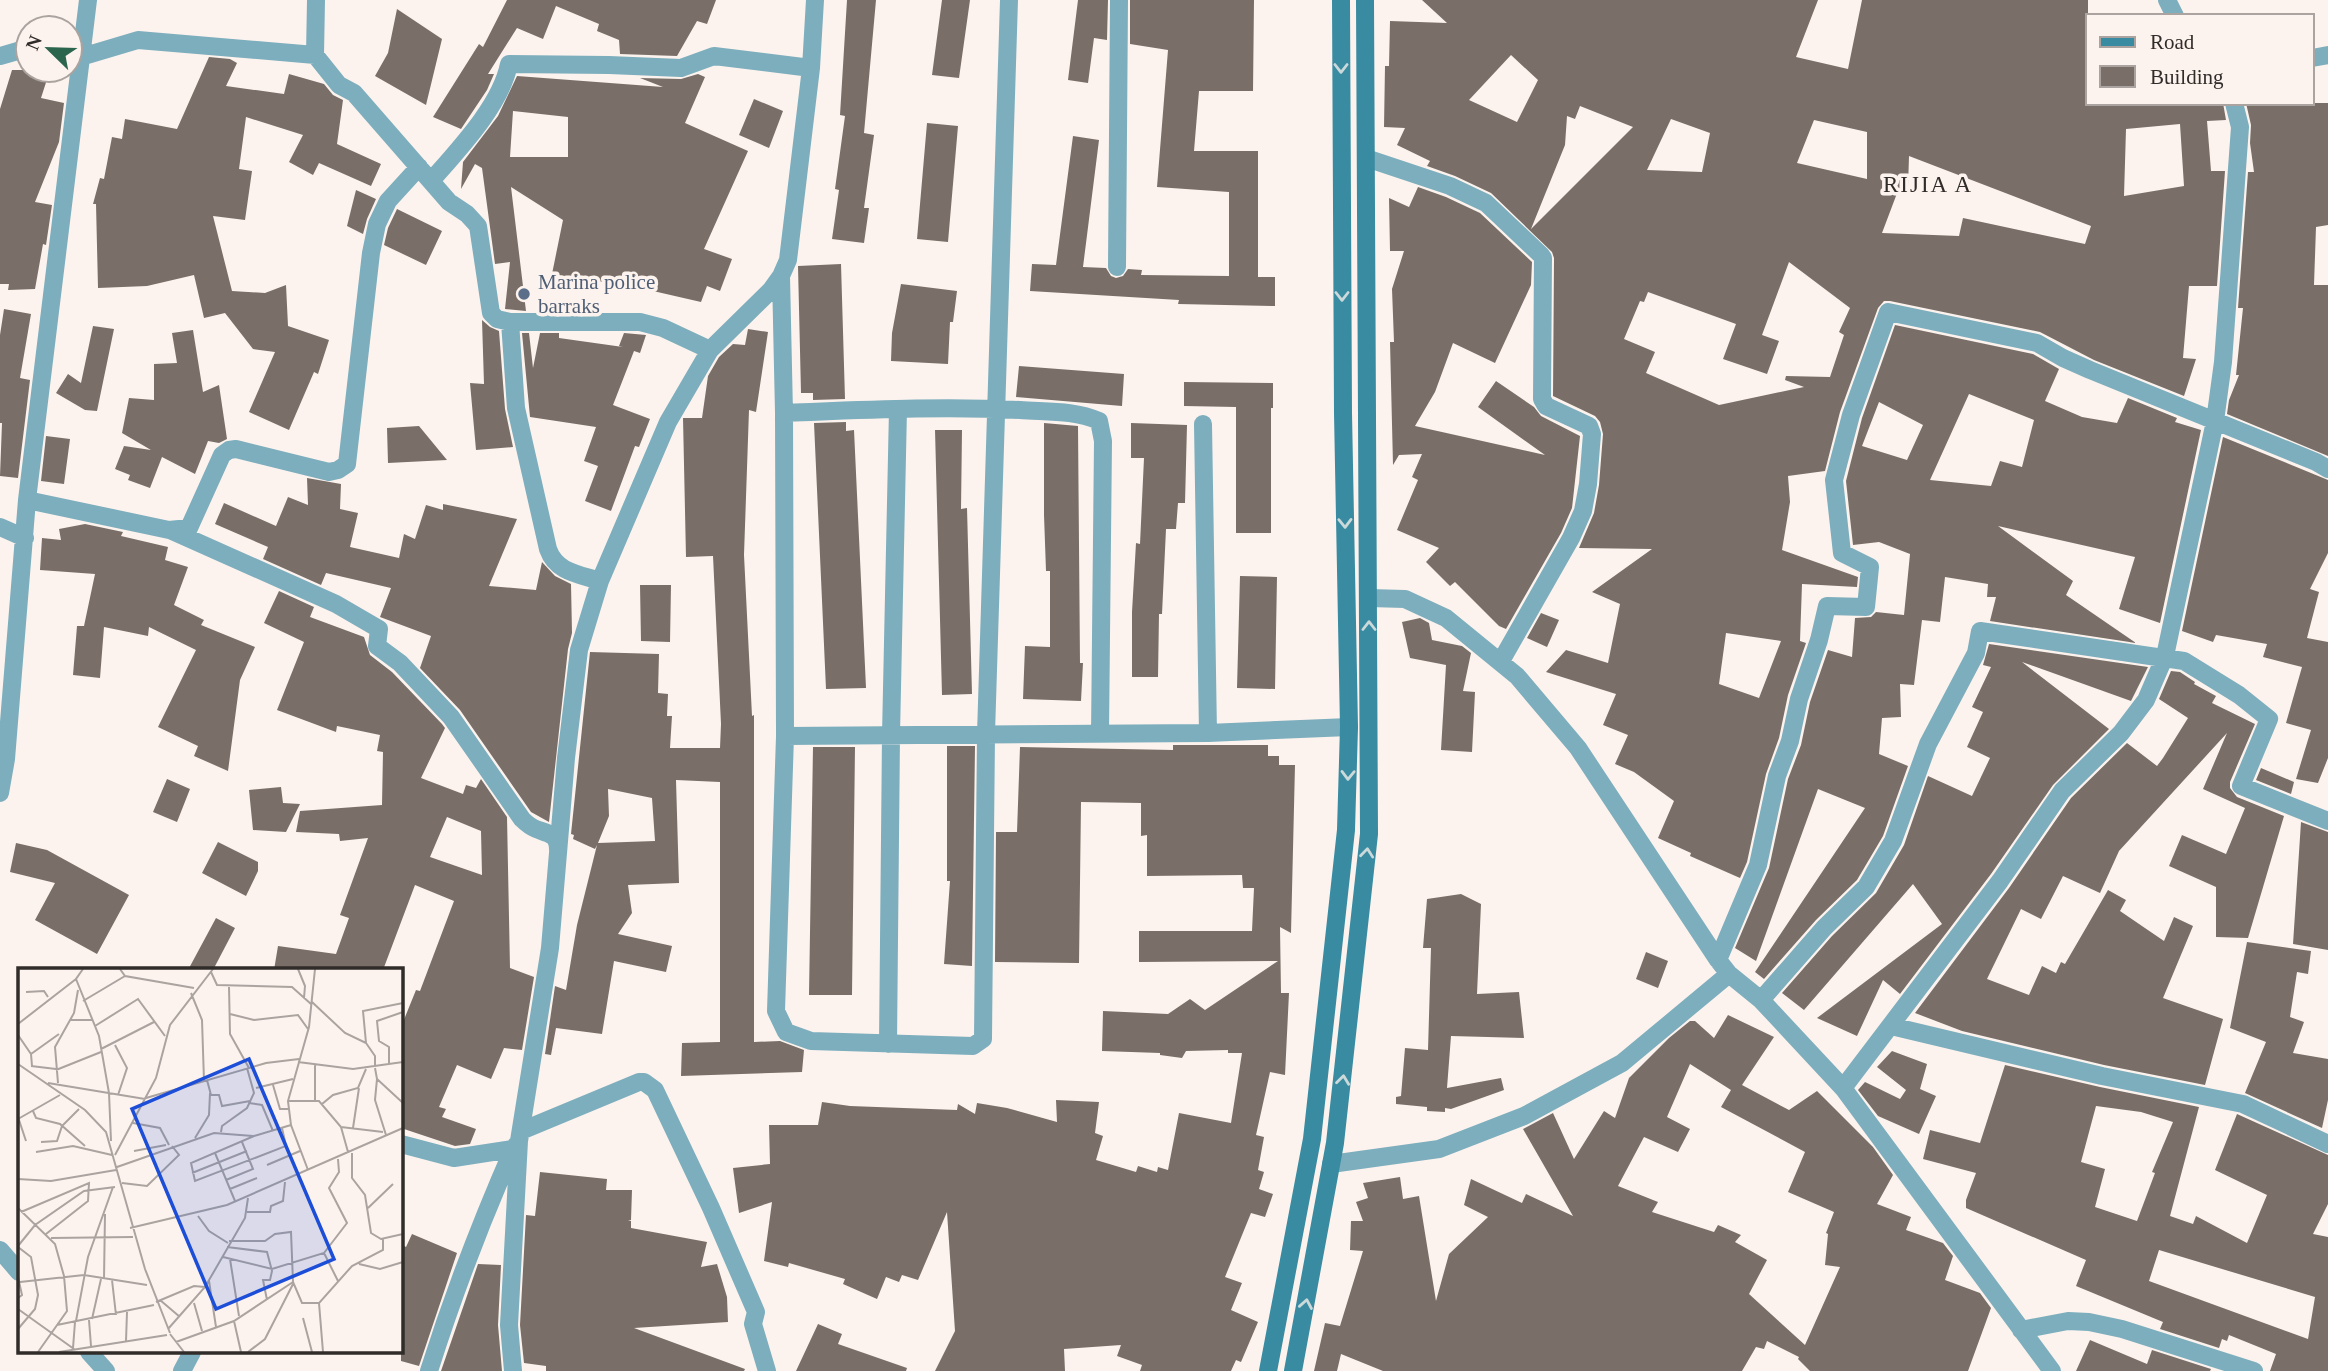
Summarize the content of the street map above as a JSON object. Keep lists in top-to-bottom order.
{
  "districts": ["RIJIA A"],
  "places": ["Marina police barraks"],
  "legend": ["Road", "Building"],
  "north": "top left"
}
